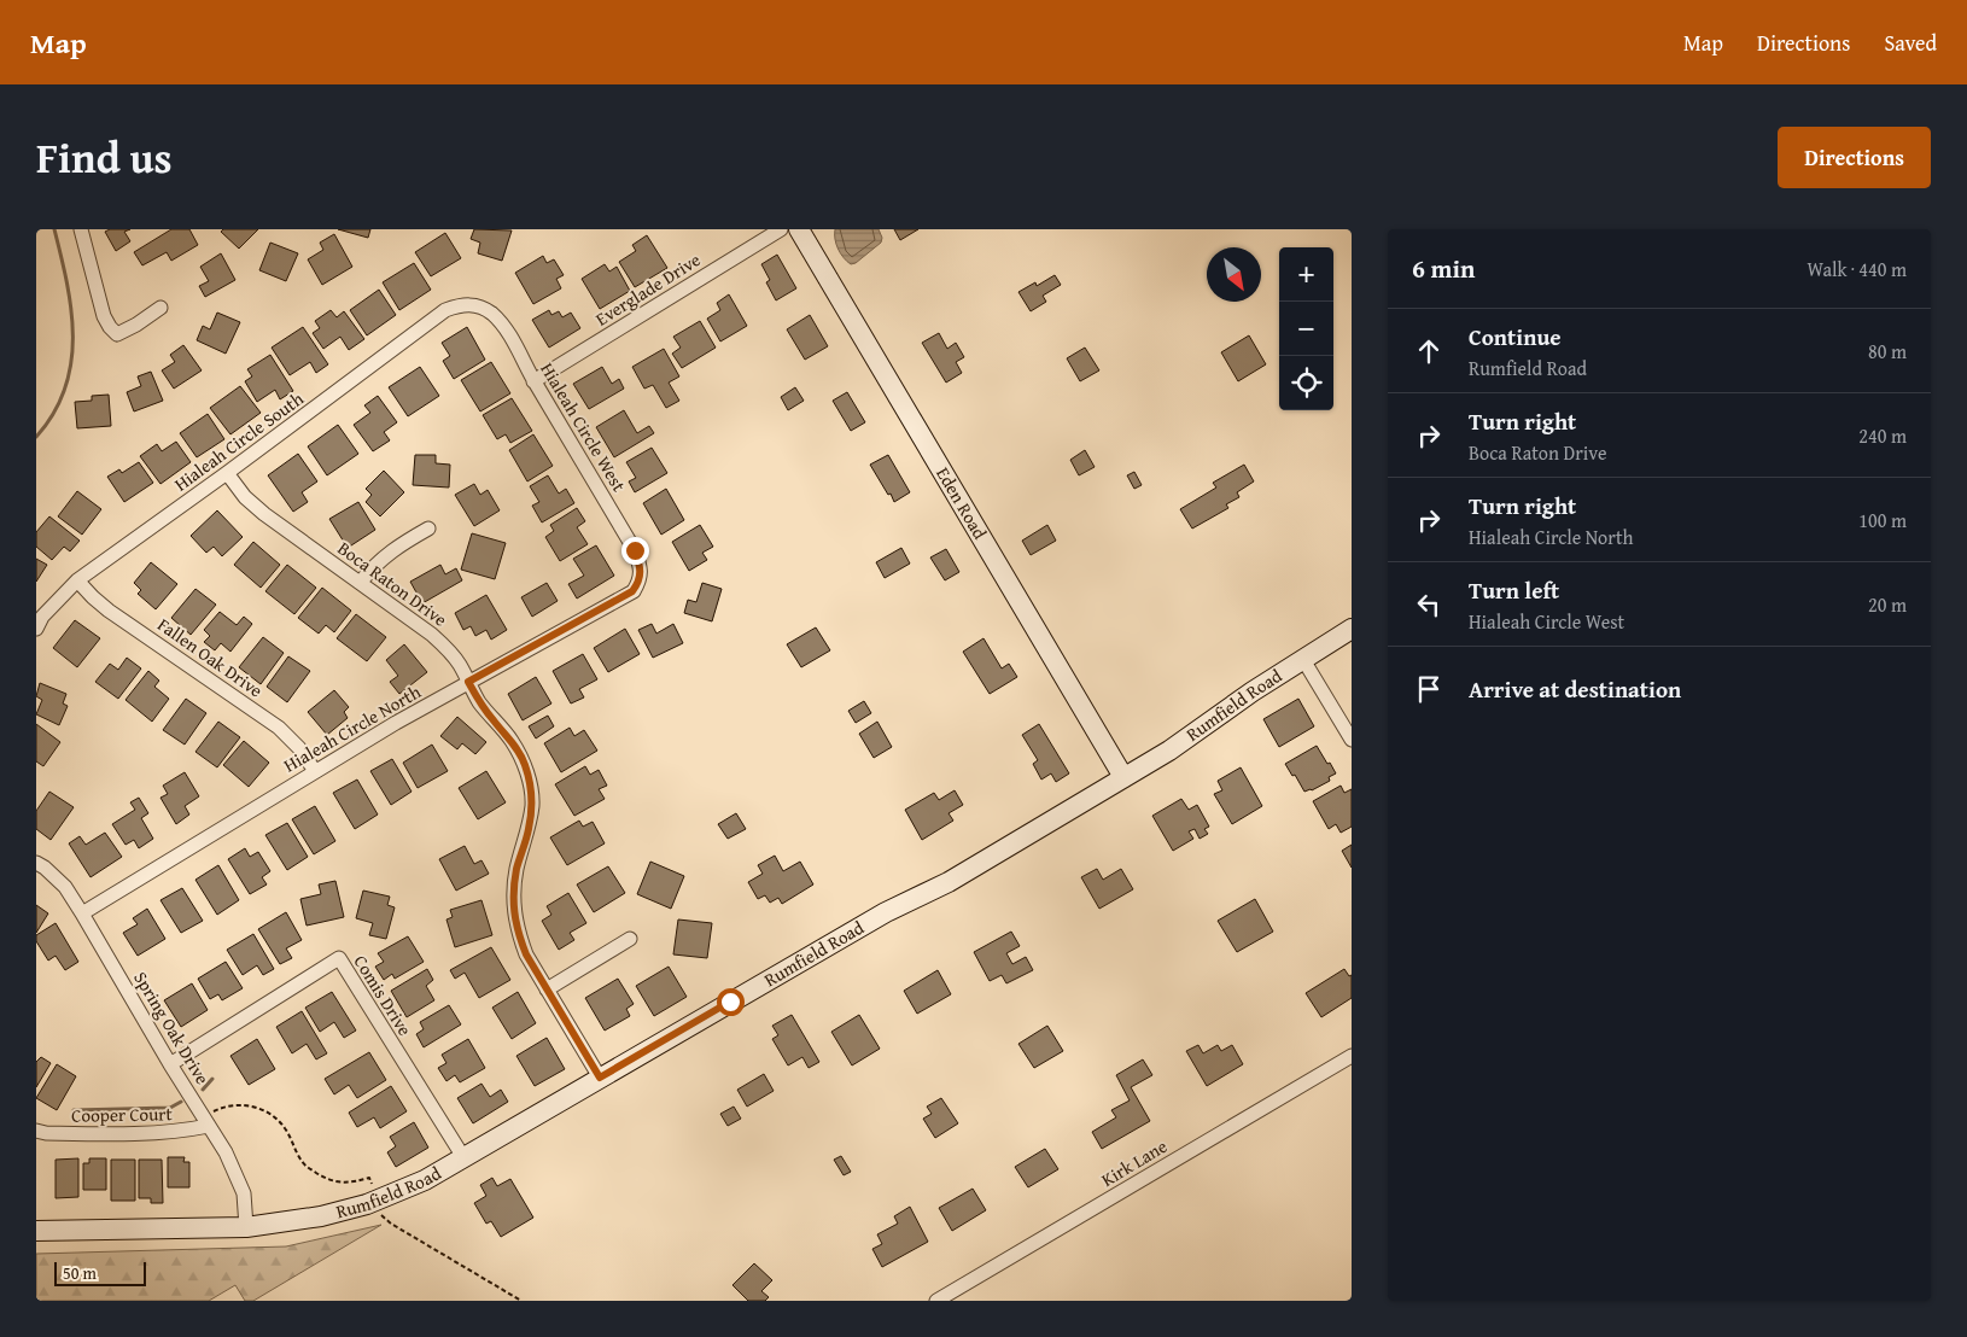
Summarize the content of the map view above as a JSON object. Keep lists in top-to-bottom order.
{
  "streets": {
    "main road": ["Eden Road", "Rumfield Road"],
    "street": [
      "Everglade Drive",
      "Hialeah Circle West",
      "Hialeah Circle South",
      "Boca Raton Drive",
      "Fallen Oak Drive",
      "Hialeah Circle North",
      "Comis Drive",
      "Spring Oak Drive",
      "Cooper Court",
      "Kirk Lane"
    ]
  },
  "crossings": [
    ["Everglade Drive", "Hialeah Circle West"],
    ["Hialeah Circle West", "Hialeah Circle South"],
    ["Hialeah Circle West", "Hialeah Circle North"],
    ["Hialeah Circle South", "Boca Raton Drive"],
    ["Hialeah Circle South", "Fallen Oak Drive"],
    ["Eden Road", "Rumfield Road"],
    ["Boca Raton Drive", "Rumfield Road"],
    ["Boca Raton Drive", "Hialeah Circle North"],
    ["Fallen Oak Drive", "Hialeah Circle North"],
    ["Rumfield Road", "Comis Drive"],
    ["Rumfield Road", "Spring Oak Drive"],
    ["Hialeah Circle North", "Spring Oak Drive"],
    ["Comis Drive", "Spring Oak Drive"],
    ["Spring Oak Drive", "Cooper Court"]
  ],
  "scale_bar": "50 m",
  "north": "bottom right",
  "page": {
    "header": "Map",
    "nav": ["Map", "Directions", "Saved"],
    "title": "Find us",
    "buttons": "Directions",
    "heading": ["6 min", "Walk · 440 m"],
    "map_buttons": ["+", "−"],
    "list": [
      ["Continue", "Rumfield Road", "80 m"],
      ["Turn right", "Boca Raton Drive", "240 m"],
      ["Turn right", "Hialeah Circle North", "100 m"],
      ["Turn left", "Hialeah Circle West", "20 m"],
      "Arrive at destination"
    ],
    "scale": "50 m"
  }
}
